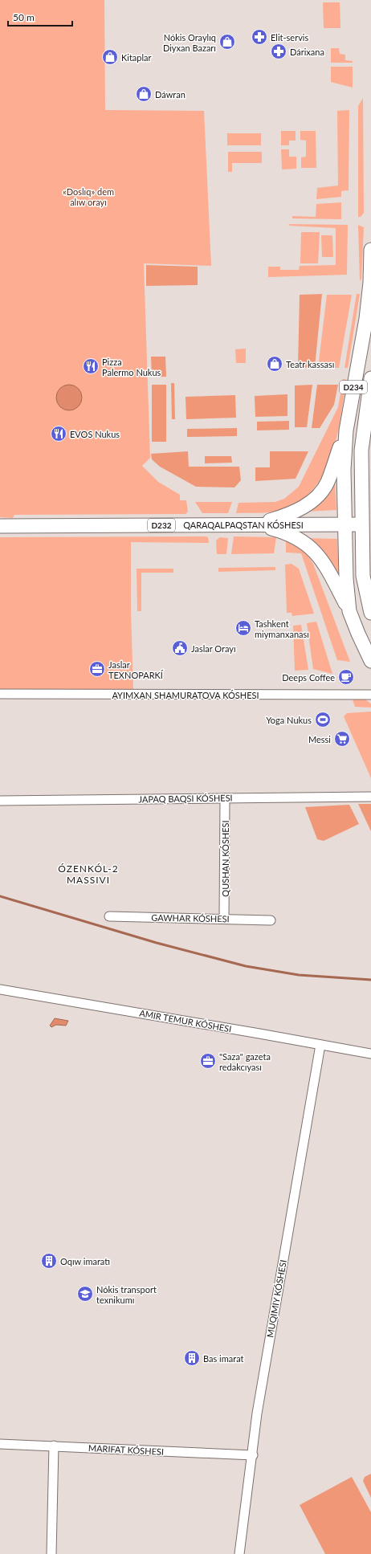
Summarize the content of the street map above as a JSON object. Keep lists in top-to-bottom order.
{
  "streets": {
    "main road": ["D234", "QARAQALPAQSTAN KÓSHESI", "D232"],
    "street": [
      "QUSHAN KÓSHESI",
      "GAWHAR KÓSHESI",
      "AMIR TEMUR KÓSHESI",
      "MUQIMIY KÓSHESI",
      "MARIFAT KÓSHESI"
    ]
  },
  "crossings": [
    ["D234", "QARAQALPAQSTAN KÓSHESI"],
    ["QUSHAN KÓSHESI", "GAWHAR KÓSHESI"],
    ["AMIR TEMUR KÓSHESI", "MUQIMIY KÓSHESI"],
    ["MUQIMIY KÓSHESI", "MARIFAT KÓSHESI"]
  ],
  "districts": ["ÓZENKÓL-2 MASSIVI"],
  "parks": ["«Doslıq» dem alıw orayı"],
  "places": {
    "pharmacy": ["Elit-servis", "Dárixana"],
    "shop": [
      "Nókis Oraylıq Diyxan Bazarı",
      "Kitaplar",
      "Dáwran",
      "Teatr kassası"
    ],
    "restaurant": ["Pizza Palermo Nukus", "EVOS Nukus"],
    "hotel": ["Tashkent miymanxanası"],
    "public building": ["Jaslar Orayı"],
    "office": ["Jaslar TEXNOPARKÍ", "\"Saza\" gazeta redakcıyası"],
    "cafe": ["Deeps Coffee"],
    "sports": ["Yoga Nukus"],
    "supermarket": ["Messi"],
    "building": ["Oqıw imaratı", "Bas imarat"],
    "school or university": ["Nókis transport texnikumı"]
  },
  "scale_bar": "50 m"
}
